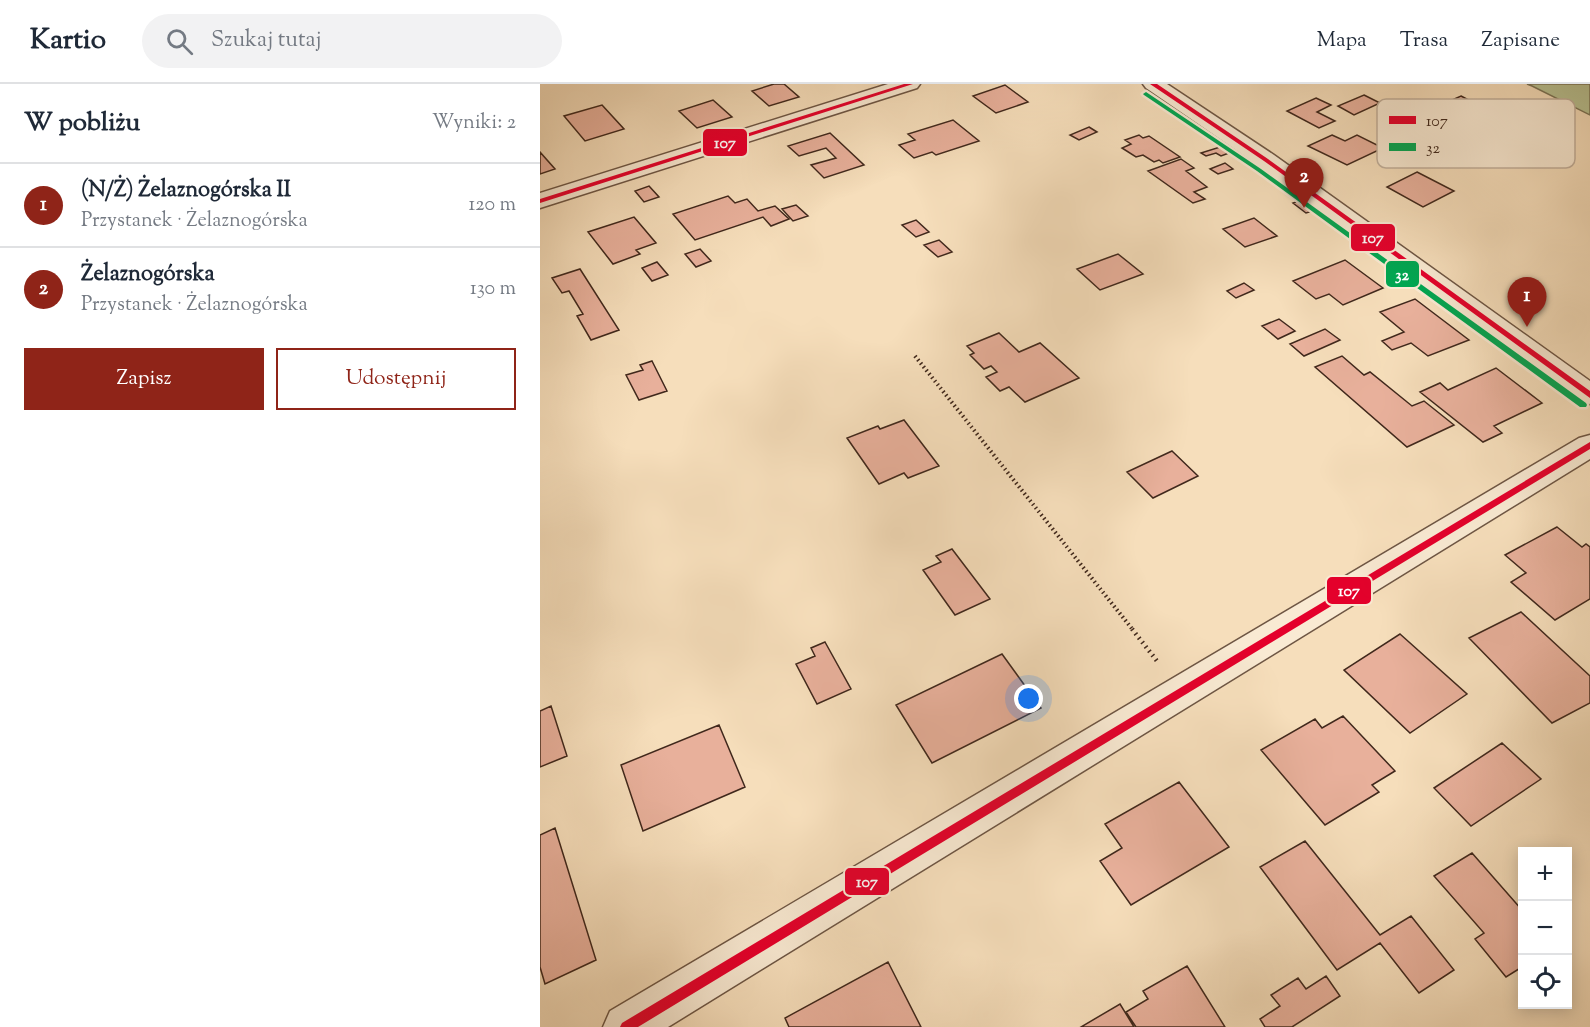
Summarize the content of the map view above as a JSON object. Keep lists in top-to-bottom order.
{
  "lines": ["transit line 107", "transit line 32"],
  "legend": ["107", "32"],
  "page": {
    "header": "Kartio",
    "search": "Szukaj tutaj",
    "nav": ["Mapa", "Trasa", "Zapisane"],
    "heading": ["W pobliżu", "Wyniki: 2"],
    "pins": ["2", "1"],
    "list": [
      {
        "mark": "1",
        "name": "(N/Ż) Żelaznogórska II",
        "note": "Przystanek · Żelaznogórska",
        "value": "120 m"
      },
      {
        "mark": "2",
        "name": "Żelaznogórska",
        "note": "Przystanek · Żelaznogórska",
        "value": "130 m"
      }
    ],
    "buttons": ["Zapisz", "Udostępnij"],
    "map_buttons": ["+", "−"]
  }
}
